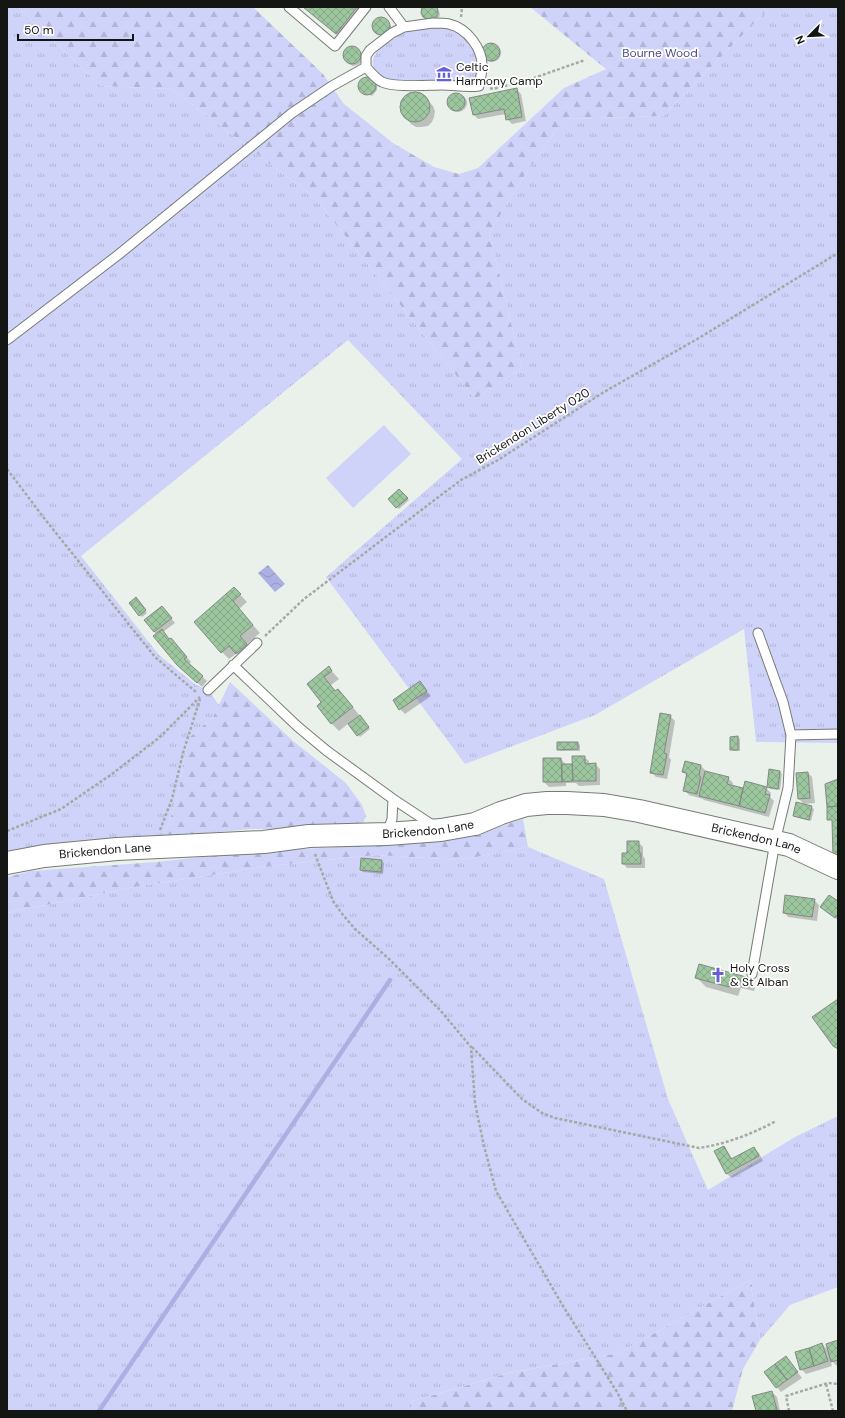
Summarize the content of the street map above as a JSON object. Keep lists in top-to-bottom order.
{
  "streets": {
    "street": ["Brickendon Lane"],
    "path": ["Brickendon Liberty 020"]
  },
  "parks": ["Bourne Wood"],
  "places": {
    "museum": ["Celtic Harmony Camp"],
    "church": ["Holy Cross & St Alban"]
  },
  "scale_bar": "50 m",
  "north": "bottom left"
}
